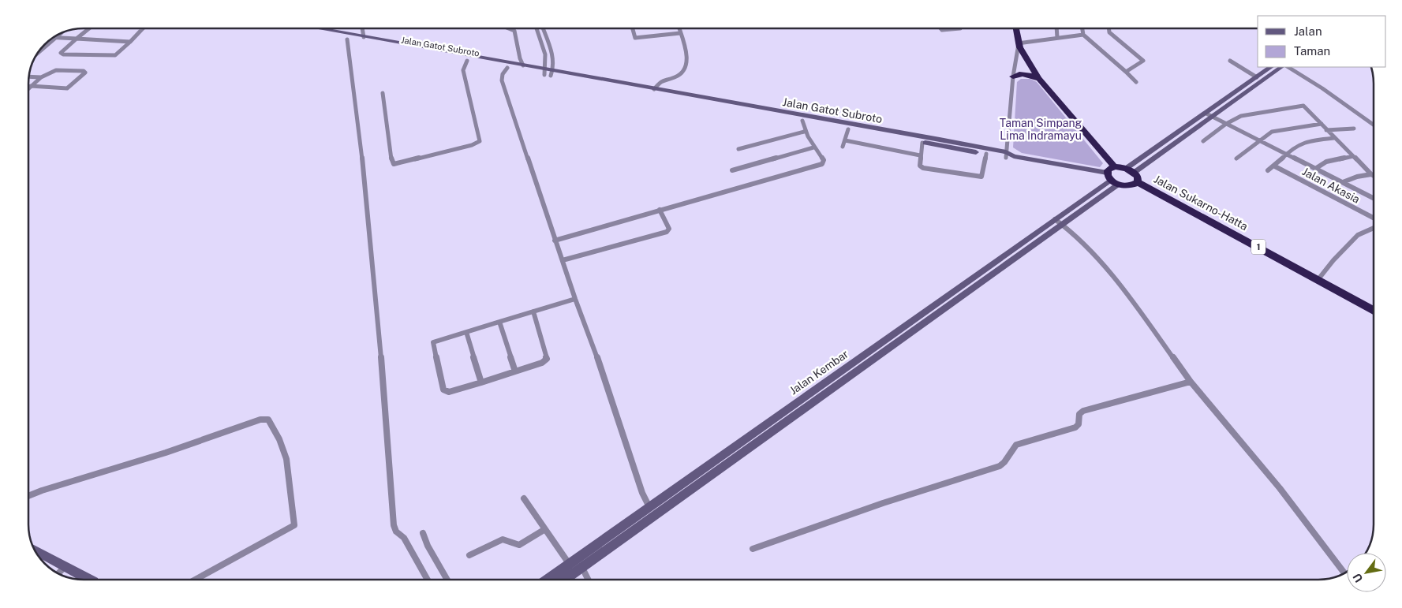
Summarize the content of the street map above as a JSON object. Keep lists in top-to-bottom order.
{
  "streets": {
    "highway": ["Jalan Sukarno-Hatta", "1"],
    "street": ["Jalan Gatot Subroto", "Jalan Akasia", "Jalan Kembar"]
  },
  "parks": ["Taman Simpang Lima Indramayu"],
  "legend": ["Jalan", "Taman"],
  "north": "bottom left"
}
